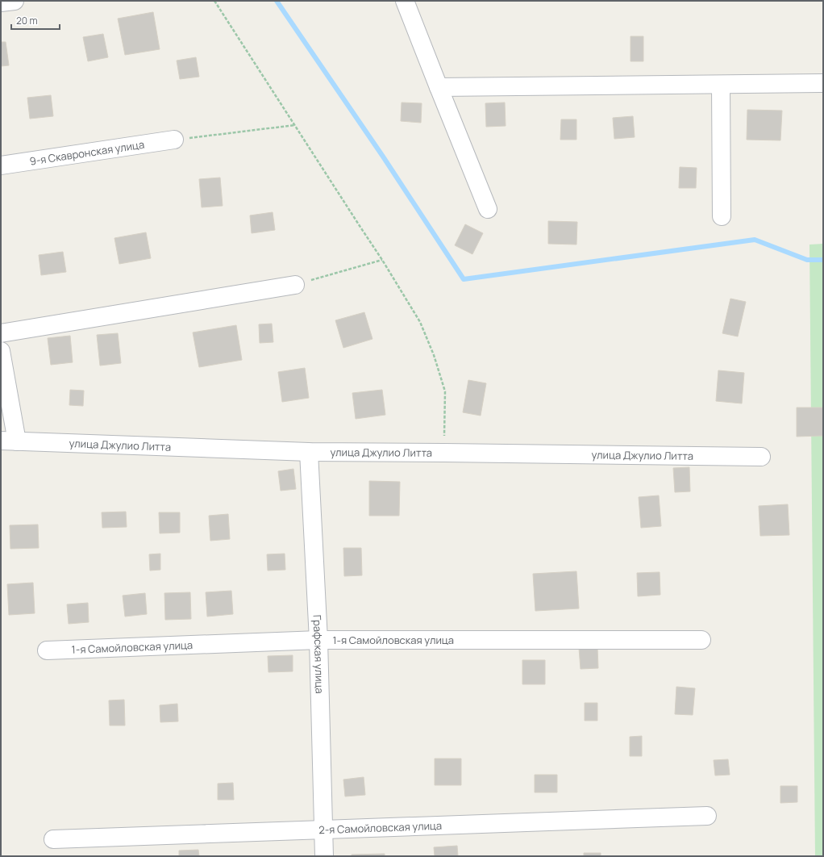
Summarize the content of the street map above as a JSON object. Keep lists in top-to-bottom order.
{
  "streets": {
    "street": [
      "9-я Скавронская улица",
      "улица Джулио Литта",
      "1-я Самойловская улица",
      "Графская улица",
      "2-я Самойловская улица"
    ]
  },
  "crossings": [
    ["улица Джулио Литта", "Графская улица"],
    ["1-я Самойловская улица", "Графская улица"],
    ["Графская улица", "2-я Самойловская улица"]
  ],
  "scale_bar": "20 m"
}
